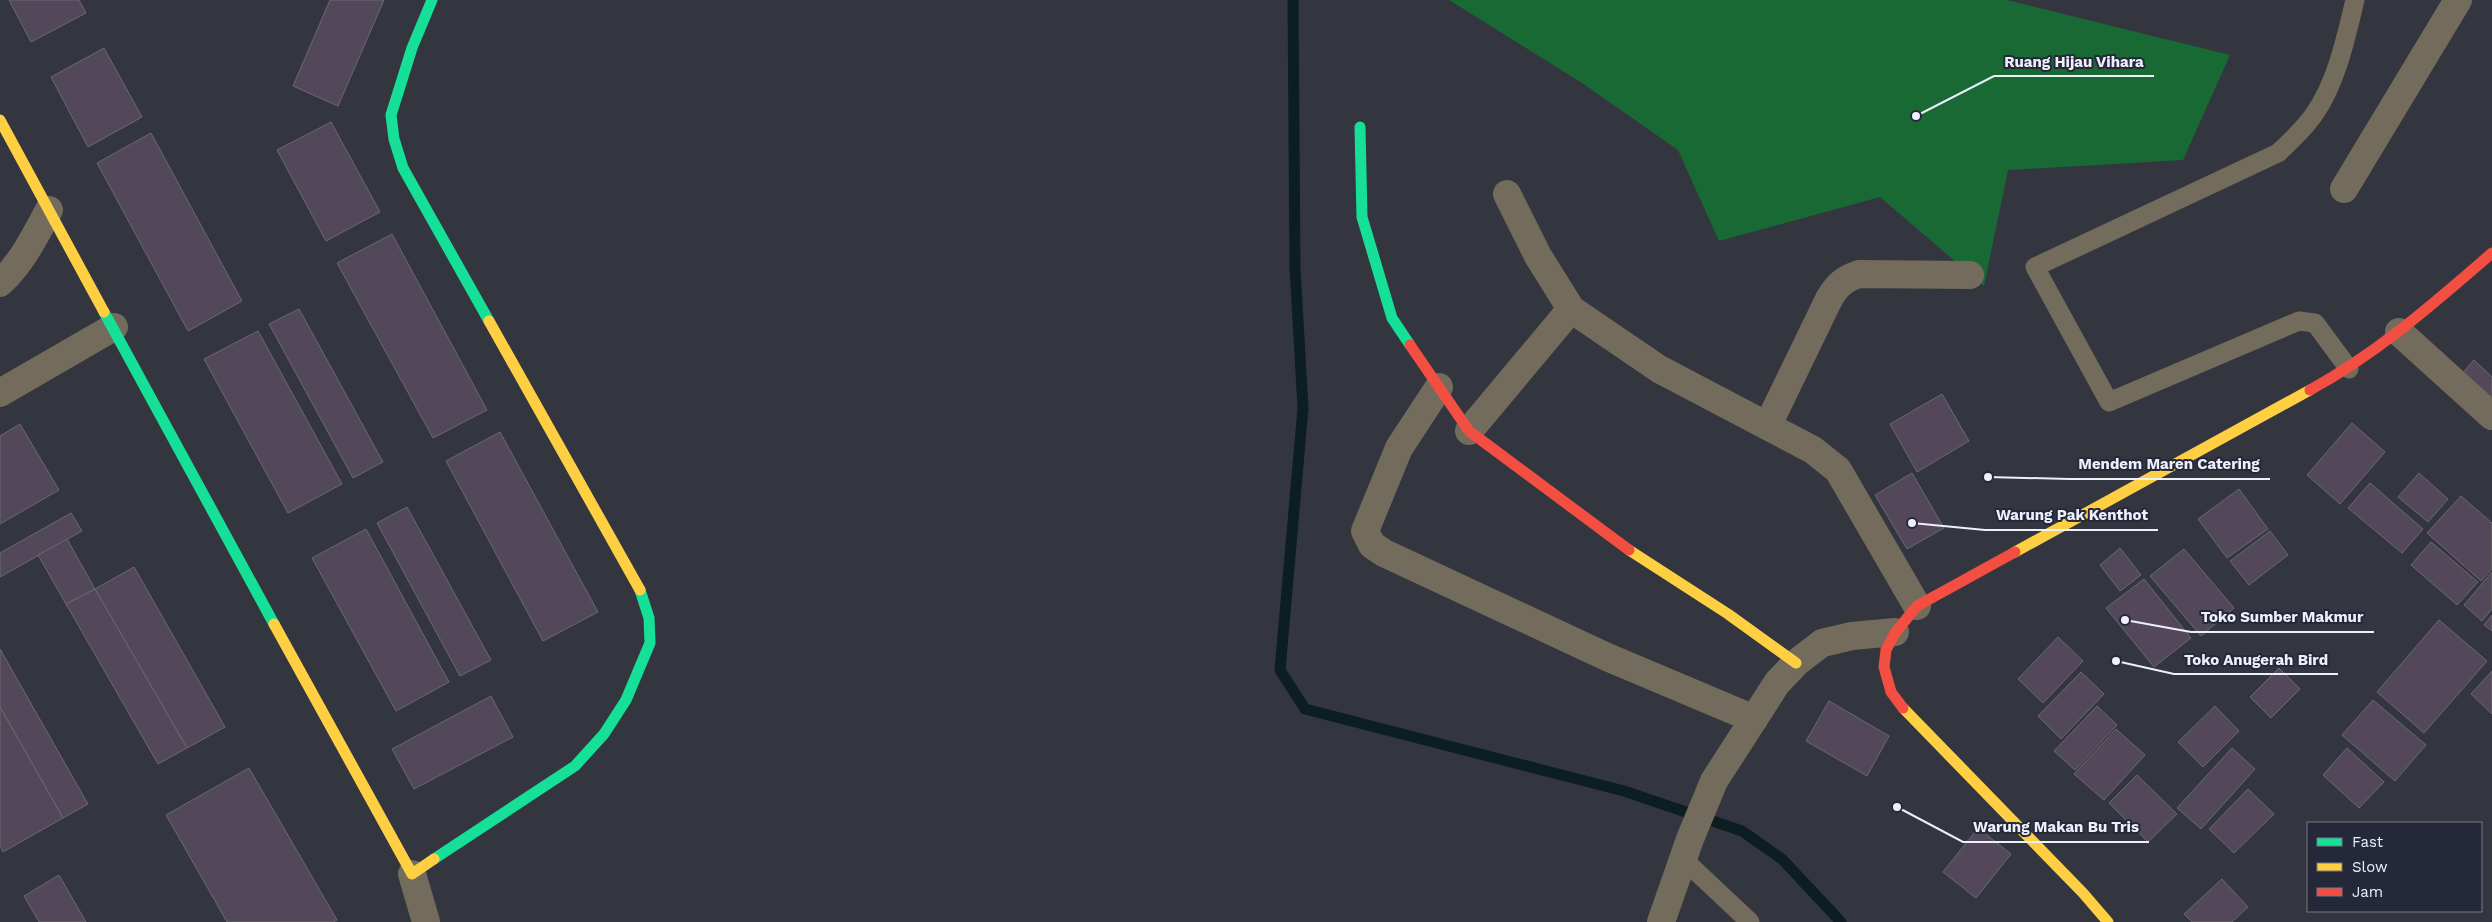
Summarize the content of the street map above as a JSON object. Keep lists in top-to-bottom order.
{
  "places": [
    "Ruang Hijau Vihara",
    "Mendem Maren Catering",
    "Warung Pak Kenthot",
    "Toko Sumber Makmur",
    "Toko Anugerah Bird",
    "Warung Makan Bu Tris"
  ],
  "legend": ["Fast", "Slow", "Jam"]
}
